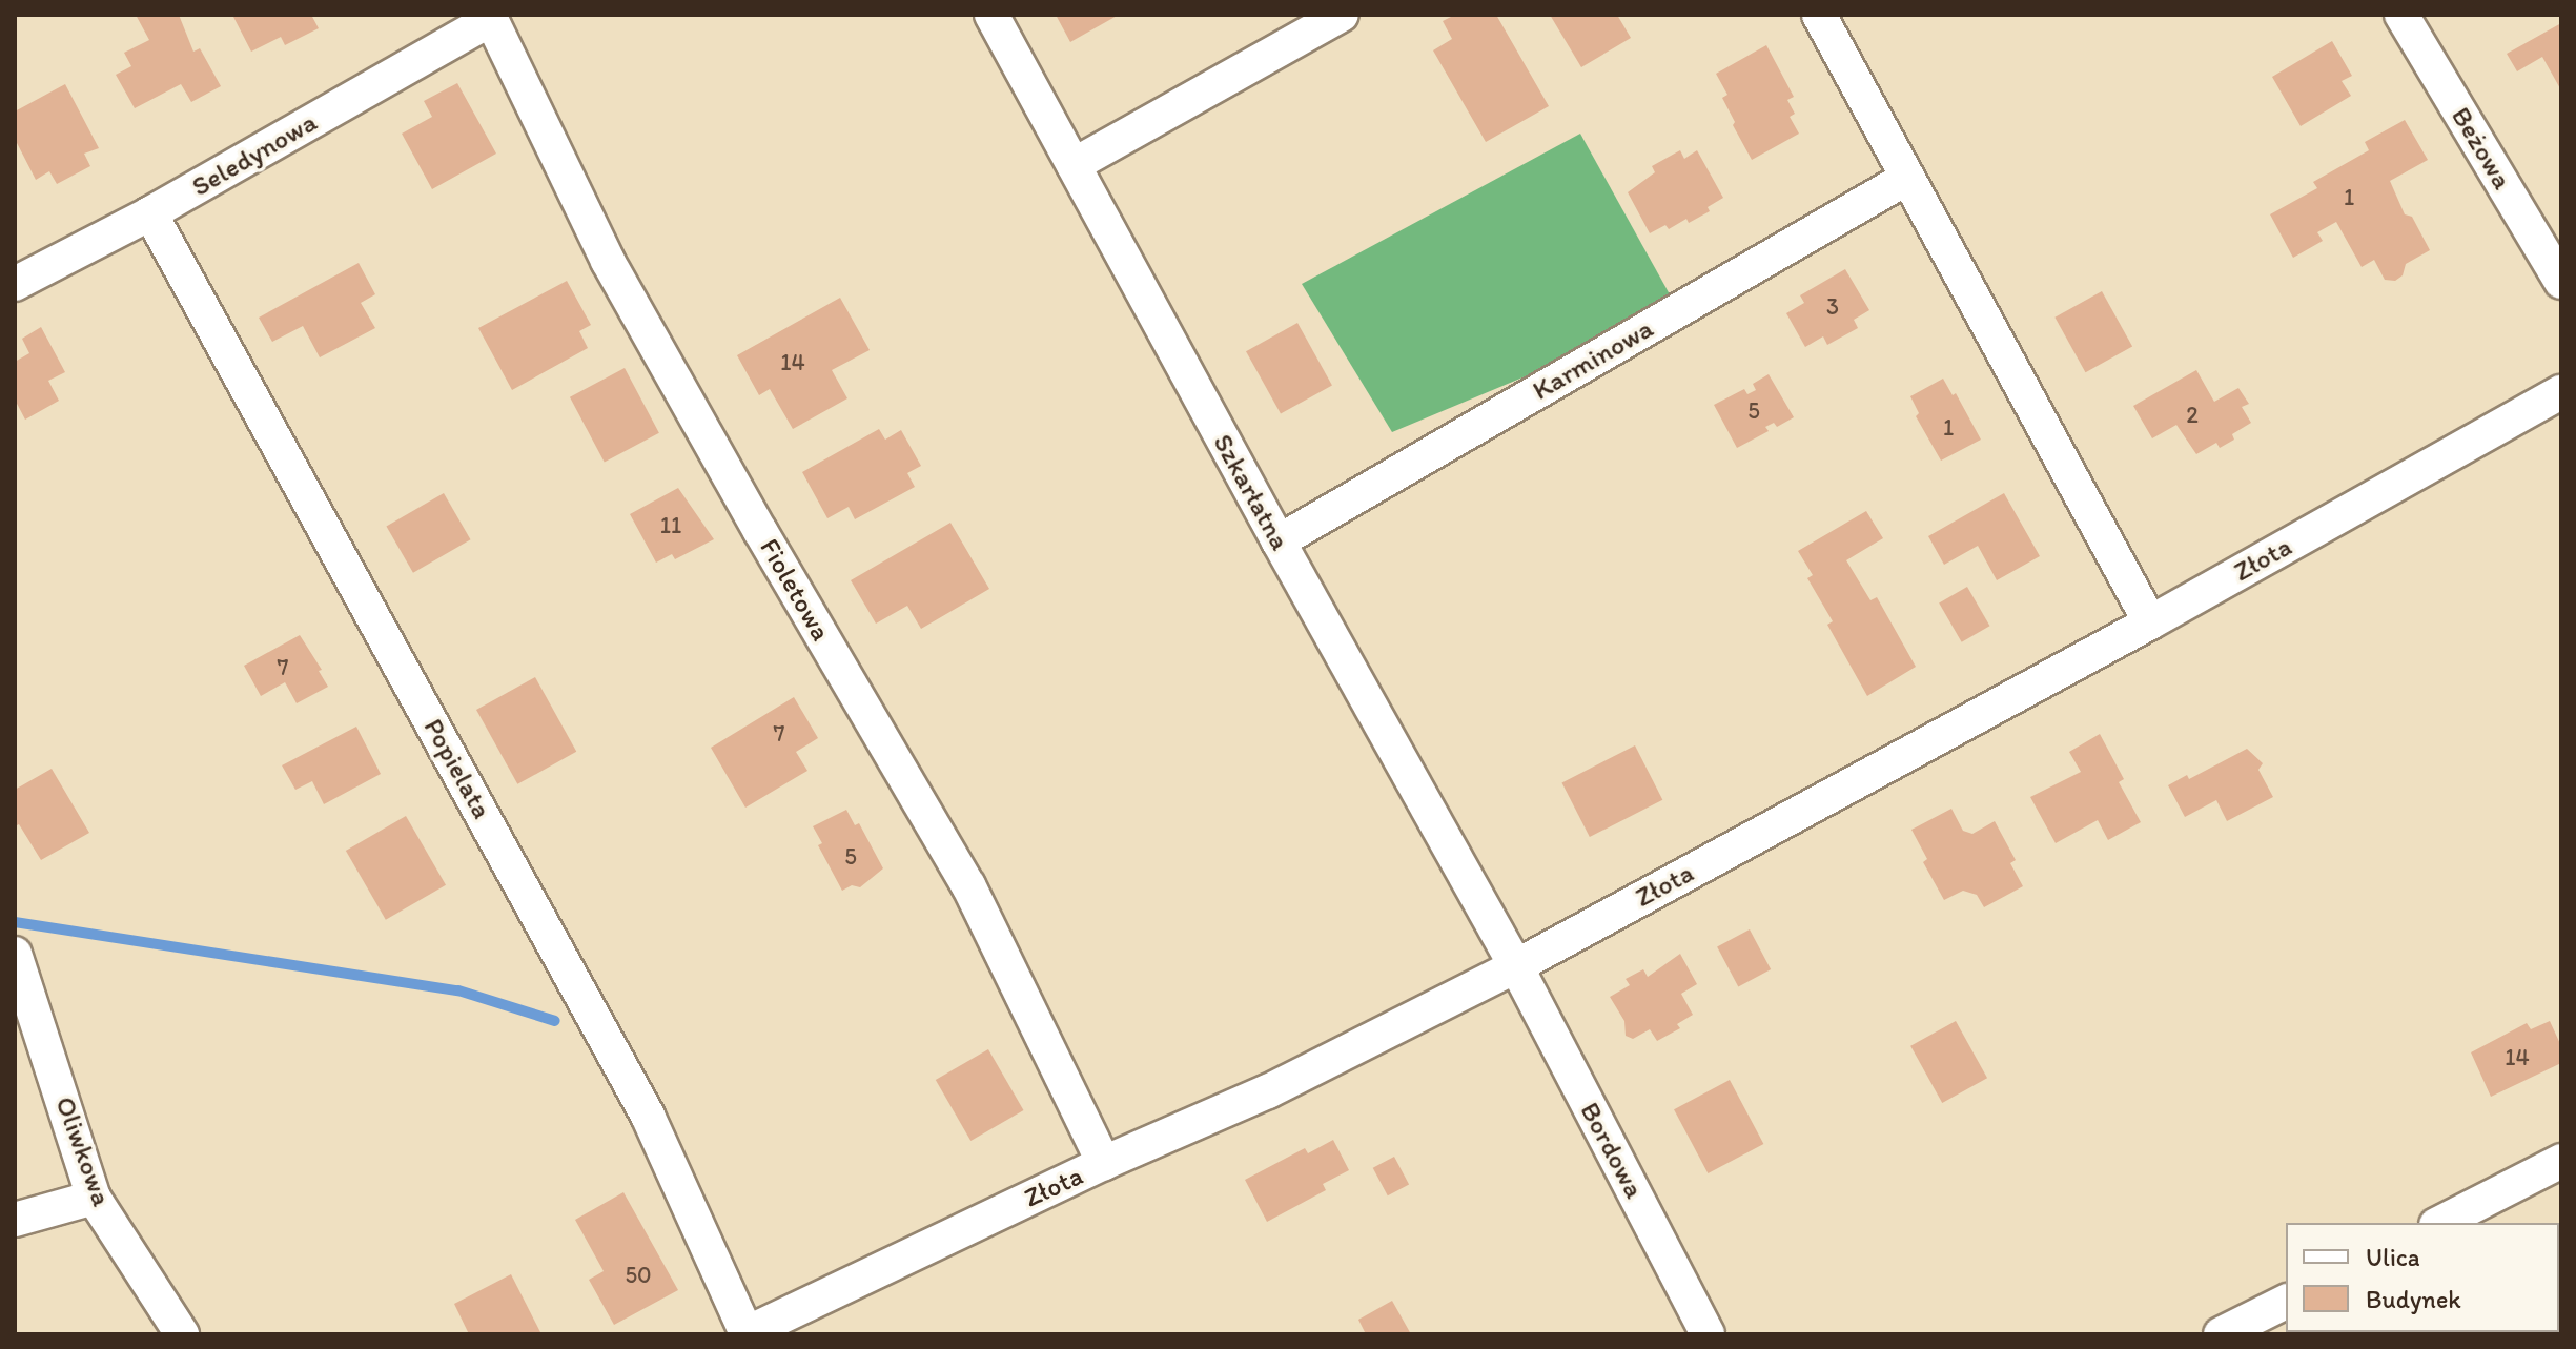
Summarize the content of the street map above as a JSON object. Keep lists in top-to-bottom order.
{
  "streets": {
    "street": [
      "Beżowa",
      "Seledynowa",
      "Karminowa",
      "Szkarłatna",
      "Złota",
      "Fioletowa",
      "Popielata",
      "Bordowa",
      "Oliwkowa"
    ]
  },
  "crossings": [
    ["Seledynowa", "Fioletowa"],
    ["Seledynowa", "Popielata"],
    ["Karminowa", "Szkarłatna"],
    ["Szkarłatna", "Złota"],
    ["Szkarłatna", "Bordowa"],
    ["Złota", "Fioletowa"],
    ["Złota", "Popielata"],
    ["Złota", "Bordowa"]
  ],
  "house_numbers": [
    "1",
    "3",
    "14",
    "5",
    "2",
    "1",
    "11",
    "7",
    "7",
    "5",
    "14",
    "50"
  ],
  "legend": ["Ulica", "Budynek"]
}
